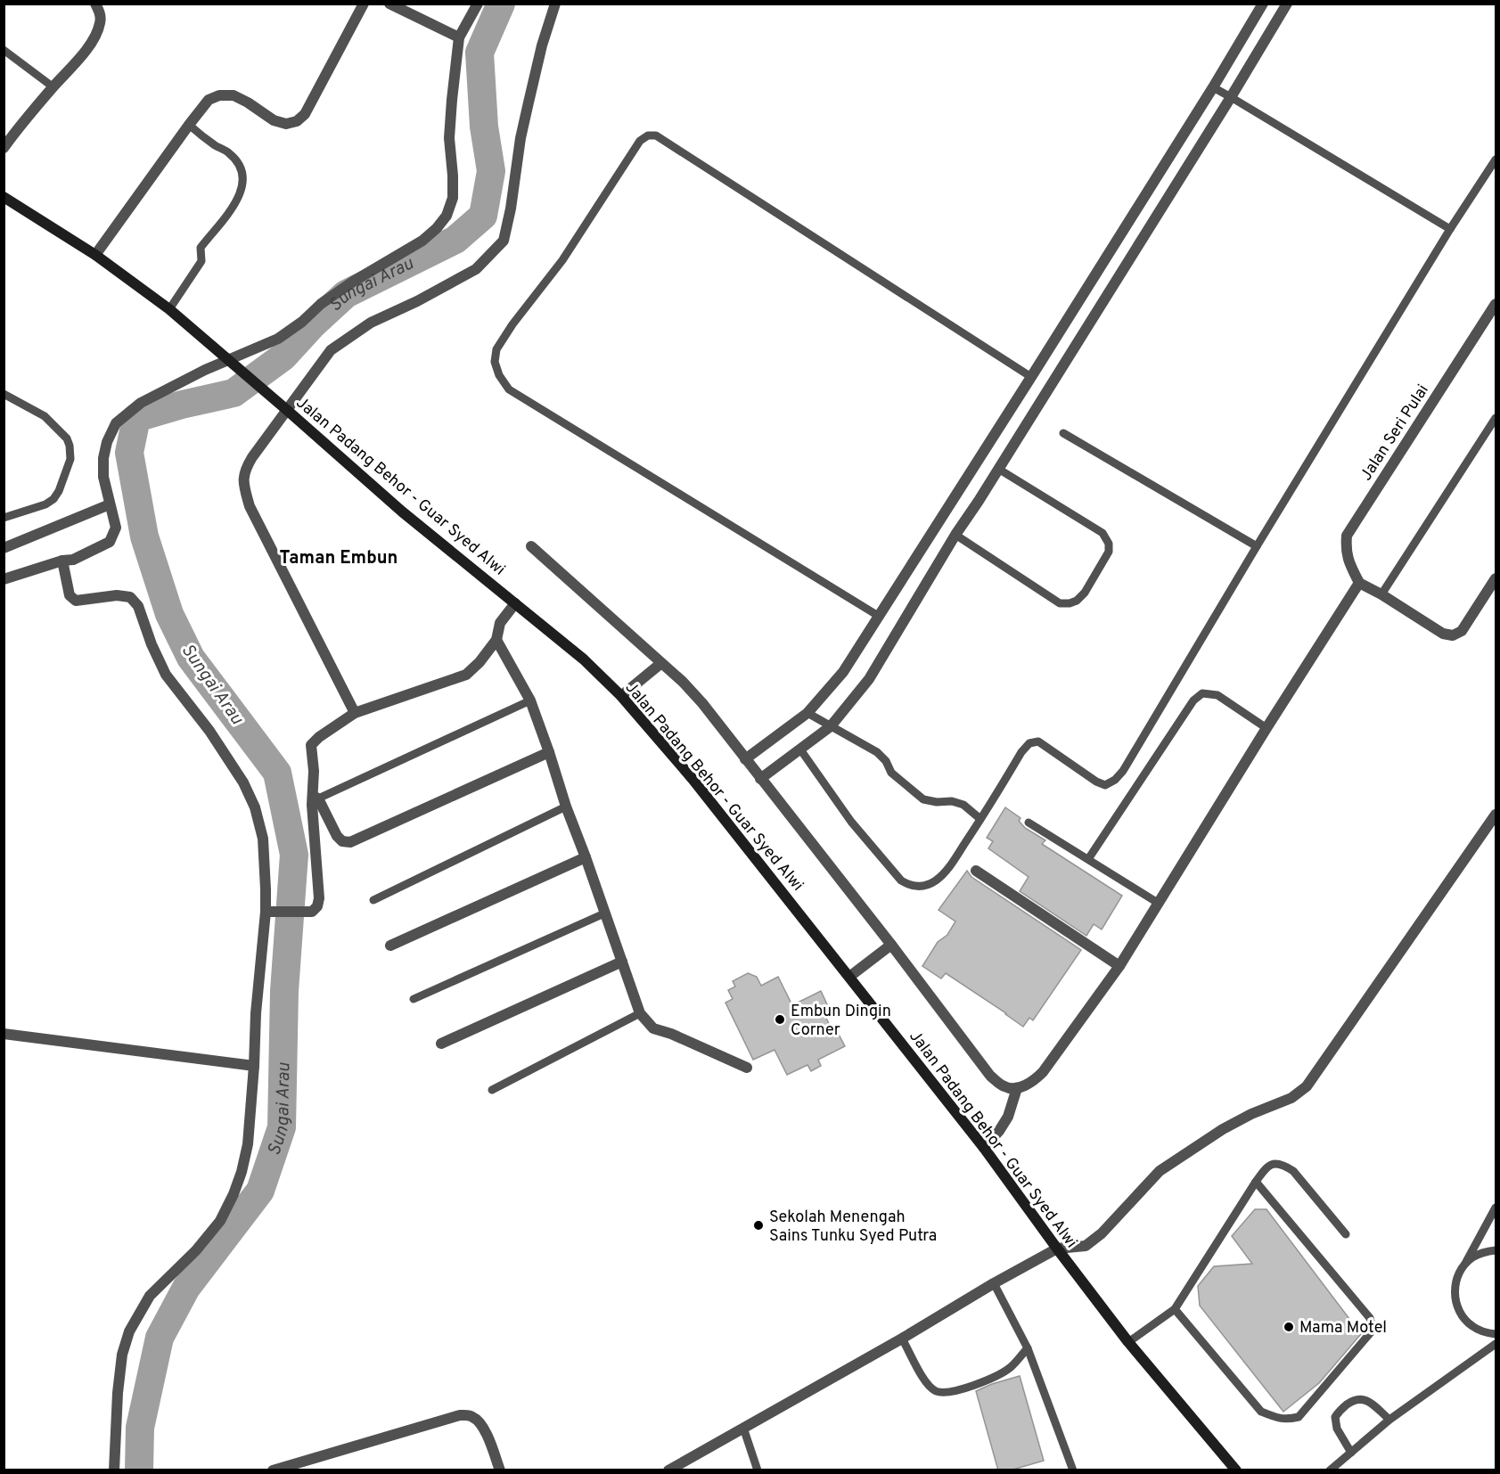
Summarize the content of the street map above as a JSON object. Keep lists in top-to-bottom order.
{
  "streets": {
    "main road": ["Jalan Padang Behor - Guar Syed Alwi"],
    "street": ["Jalan Seri Pulai"]
  },
  "districts": ["Taman Embun"],
  "water": ["Sungai Arau"],
  "places": ["Embun Dingin Corner", "Sekolah Menengah Sains Tunku Syed Putra", "Mama Motel"]
}
